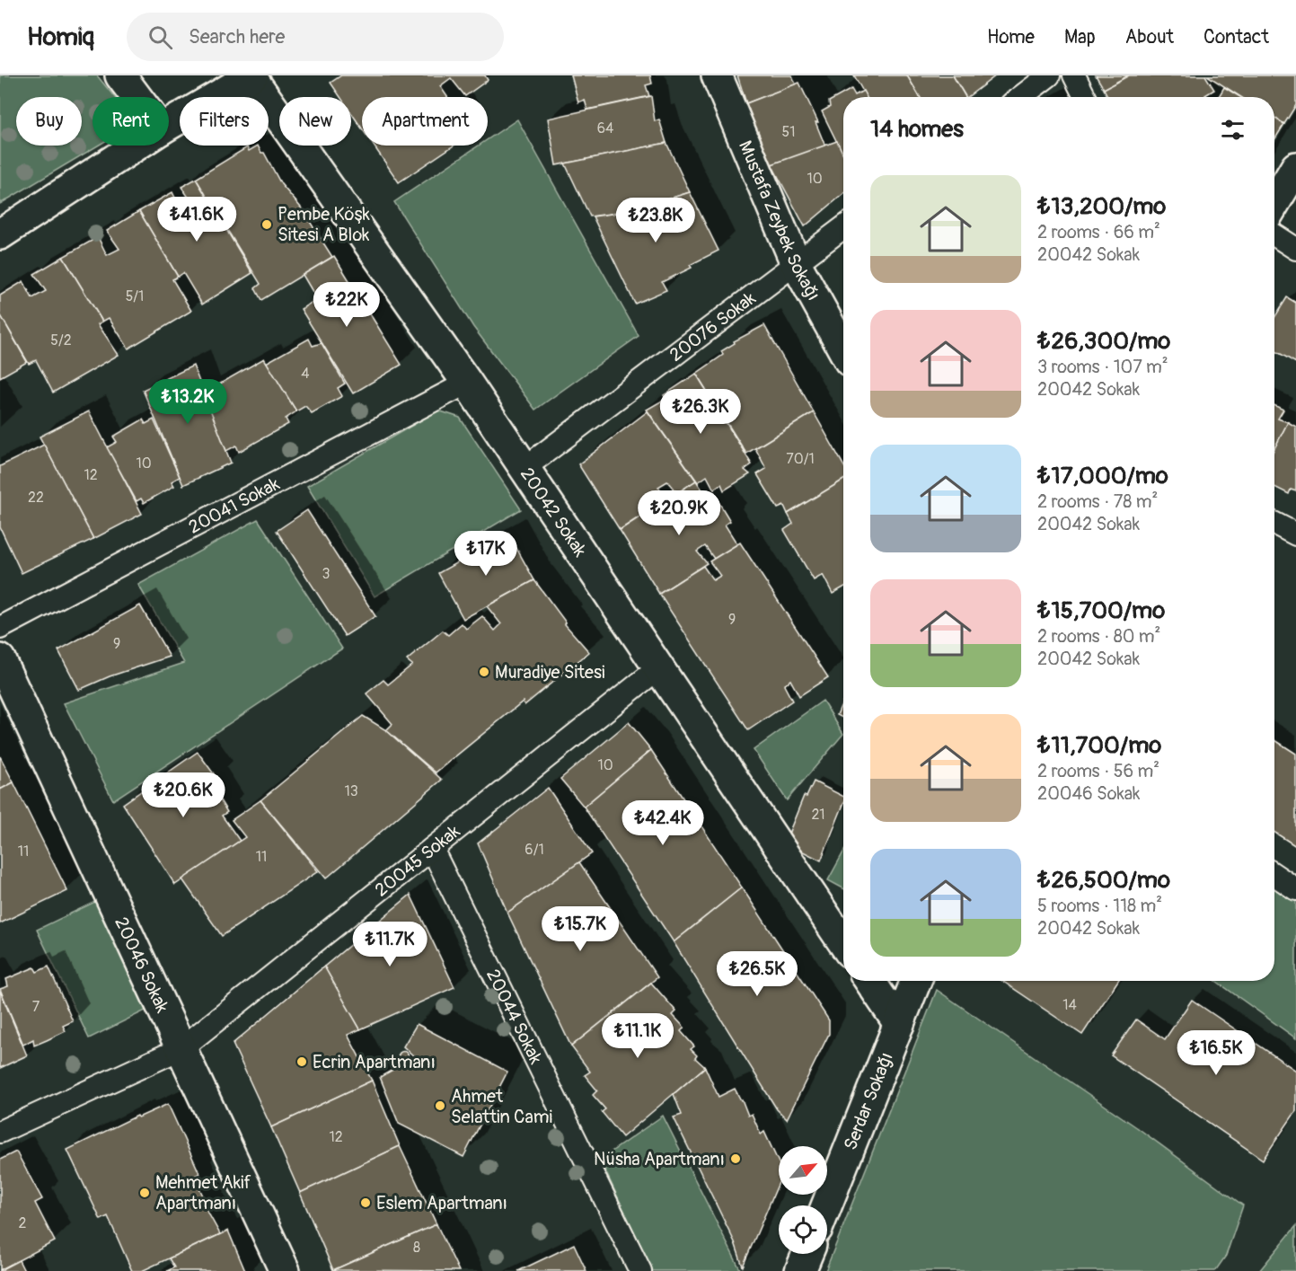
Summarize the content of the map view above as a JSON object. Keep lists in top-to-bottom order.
{
  "streets": {
    "street": [
      "Mustafa Zeybek Sokağı",
      "20042 Sokak",
      "20046 Sokak",
      "Serdar Sokağı"
    ],
    "lane": [
      "20076 Sokak",
      "20041 Sokak",
      "20045 Sokak",
      "20044 Sokak"
    ]
  },
  "crossings": [
    ["Mustafa Zeybek Sokağı", "20076 Sokak"],
    ["20076 Sokak", "20042 Sokak"],
    ["20041 Sokak", "20042 Sokak"],
    ["20042 Sokak", "20045 Sokak"],
    ["20045 Sokak", "20046 Sokak"],
    ["20045 Sokak", "20044 Sokak"]
  ],
  "places": [
    "Pembe Köşk Sitesi A Blok",
    "Muradiye Sitesi",
    "Ecrin Apartmanı",
    "Ahmet Selattin Cami",
    "Nüsha Apartmanı",
    "Mehmet Akif Apartmanı",
    "Eslem Apartmanı"
  ],
  "house_numbers": [
    "64",
    "51",
    "10",
    "5/1",
    "5/2",
    "4",
    "70/1",
    "10",
    "12",
    "22",
    "3",
    "9",
    "9",
    "10",
    "13",
    "21",
    "6/1",
    "11",
    "11",
    "14",
    "7",
    "12",
    "2",
    "8"
  ],
  "north": "top right",
  "page": {
    "header": "Homiq",
    "search": "Search here",
    "nav": [
      "Home",
      "Map",
      "About",
      "Contact"
    ],
    "chip": [
      "Buy",
      "Rent",
      "Filters",
      "New",
      "Apartment"
    ],
    "heading": "14 homes",
    "list": [
      {
        "name": "₺13,200/mo",
        "note": "2 rooms · 66 m² · 20042 Sokak"
      },
      {
        "name": "₺26,300/mo",
        "note": "3 rooms · 107 m² · 20042 Sokak"
      },
      {
        "name": "₺17,000/mo",
        "note": "2 rooms · 78 m² · 20042 Sokak"
      },
      {
        "name": "₺15,700/mo",
        "note": "2 rooms · 80 m² · 20042 Sokak"
      },
      {
        "name": "₺11,700/mo",
        "note": "2 rooms · 56 m² · 20046 Sokak"
      },
      {
        "name": "₺26,500/mo",
        "note": "5 rooms · 118 m² · 20042 Sokak"
      }
    ],
    "price": [
      "₺41.6K",
      "₺23.8K",
      "₺22K",
      "₺13.2K",
      "₺26.3K",
      "₺20.9K",
      "₺17K",
      "₺20.6K",
      "₺42.4K",
      "₺15.7K",
      "₺11.7K",
      "₺26.5K",
      "₺11.1K",
      "₺16.5K"
    ]
  }
}
